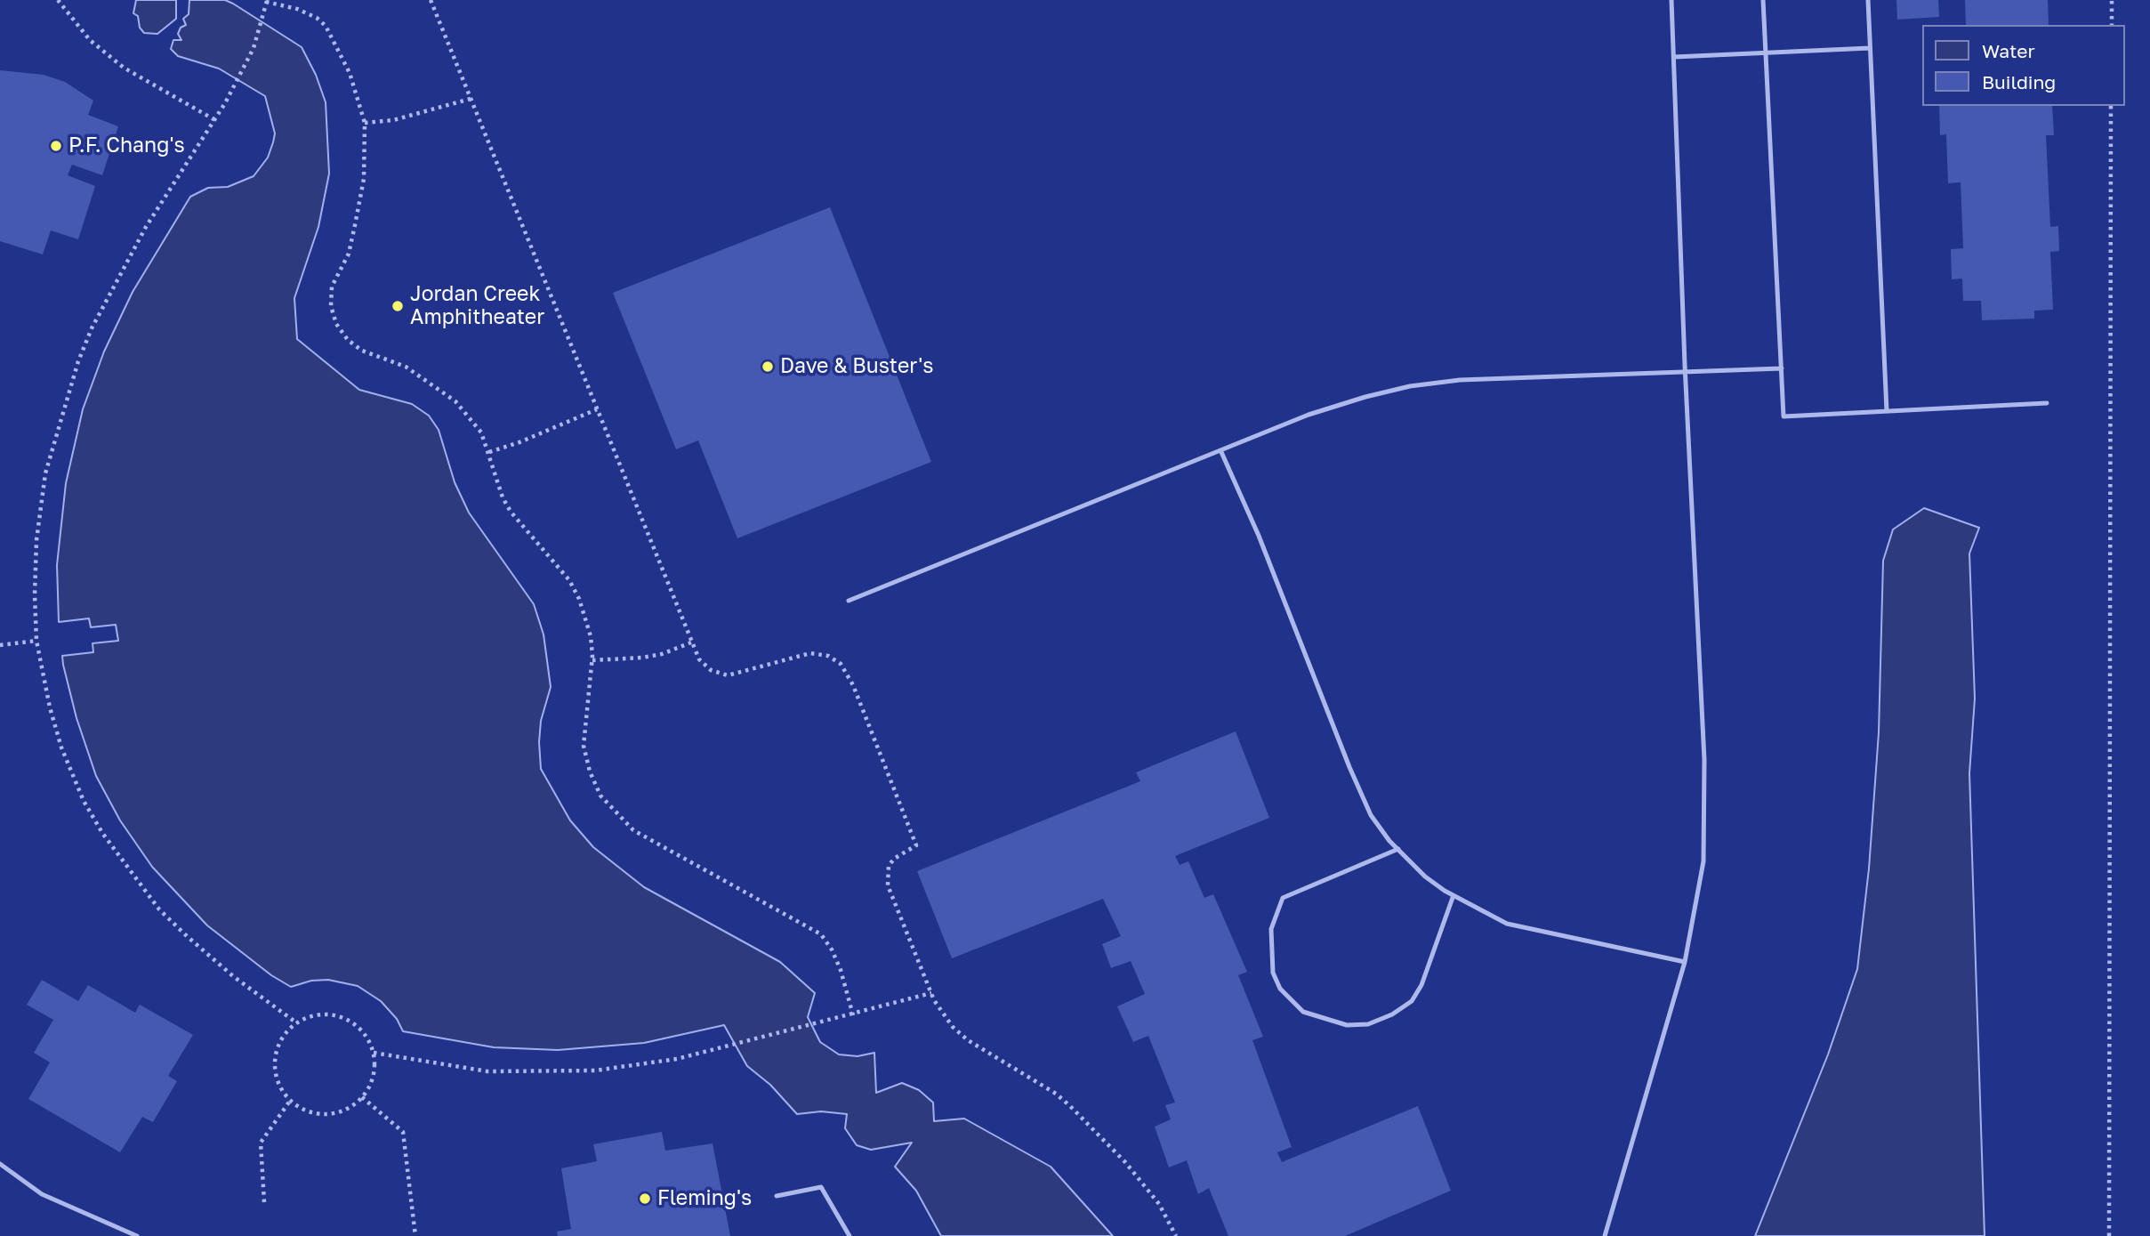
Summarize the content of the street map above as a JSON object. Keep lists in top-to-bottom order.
{
  "places": [
    "P.F. Chang's",
    "Jordan Creek Amphitheater",
    "Dave & Buster's",
    "Fleming's"
  ],
  "legend": ["Water", "Building"]
}
